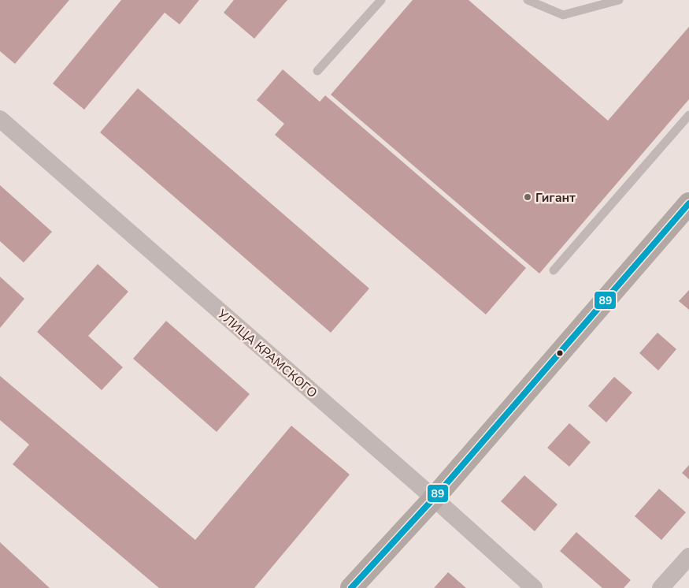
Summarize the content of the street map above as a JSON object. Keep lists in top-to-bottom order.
{
  "streets": {
    "street": ["УЛИЦА КРАМСКОГО"]
  },
  "places": ["Гигант"],
  "lines": ["transit line 89"]
}
